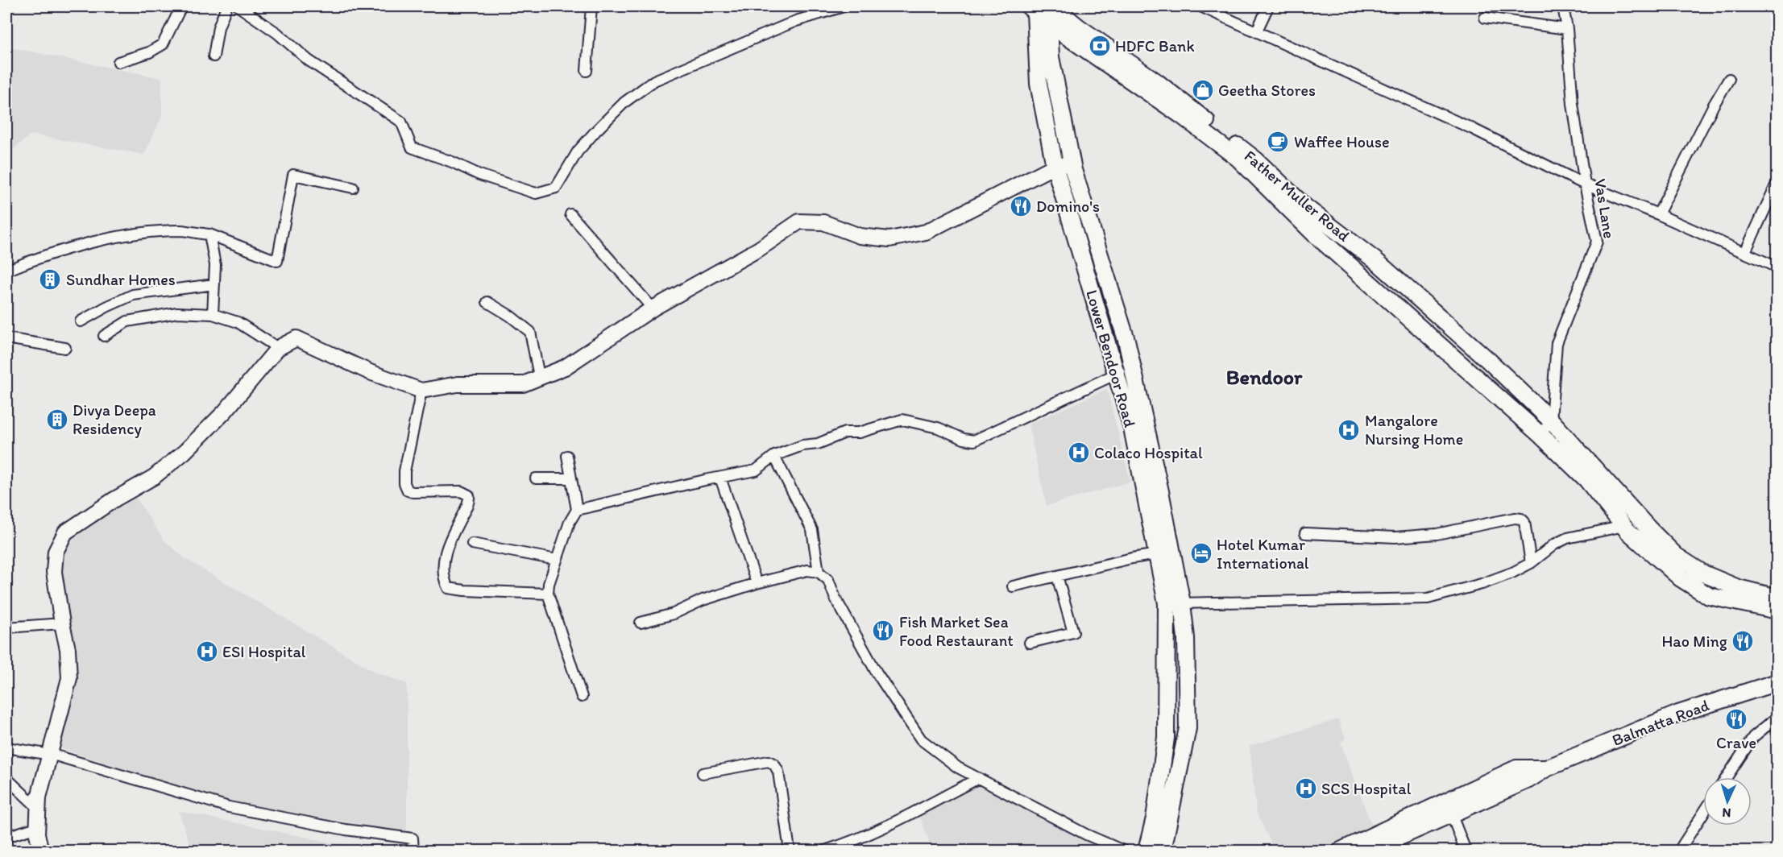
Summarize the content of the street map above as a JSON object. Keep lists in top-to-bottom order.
{
  "streets": {
    "main road": ["Father Muller Road", "Lower Bendoor Road", "Balmatta Road"],
    "street": ["Vas Lane"]
  },
  "crossings": [
    ["Father Muller Road", "Vas Lane"]
  ],
  "districts": ["Bendoor"],
  "places": {
    "bank": ["HDFC Bank"],
    "shop": ["Geetha Stores"],
    "cafe": ["Waffee House"],
    "restaurant": [
      "Domino's",
      "Fish Market Sea Food Restaurant",
      "Hao Ming",
      "Crave"
    ],
    "building": ["Sundhar Homes", "Divya Deepa Residency"],
    "hospital": [
      "Mangalore Nursing Home",
      "Colaco Hospital",
      "ESI Hospital",
      "SCS Hospital"
    ],
    "hotel": ["Hotel Kumar International"]
  },
  "north": "bottom"
}
